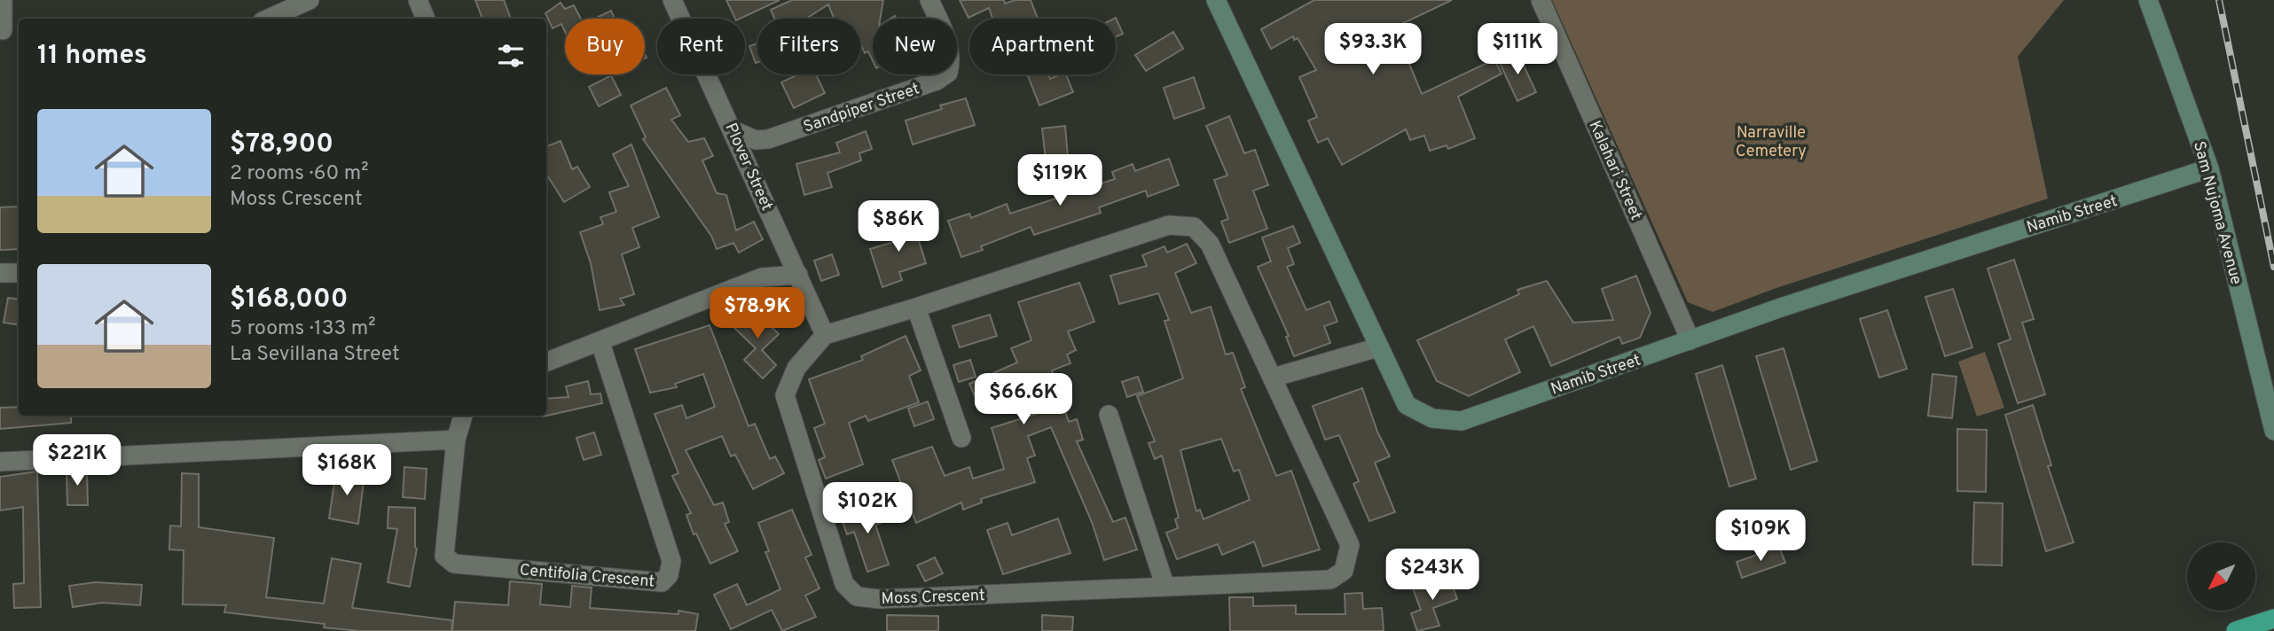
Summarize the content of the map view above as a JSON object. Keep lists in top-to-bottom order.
{
  "streets": {
    "street": [
      "Sandpiper Street",
      "Plover Street",
      "Kalahari Street",
      "Sam Nujoma Avenue",
      "Namib Street",
      "Centifolia Crescent",
      "Moss Crescent"
    ]
  },
  "crossings": [
    ["Sandpiper Street", "Plover Street"],
    ["Plover Street", "Moss Crescent"],
    ["Kalahari Street", "Namib Street"],
    ["Sam Nujoma Avenue", "Namib Street"]
  ],
  "parks": ["Narraville Cemetery"],
  "north": "bottom left",
  "page": {
    "chip": [
      "Buy",
      "Rent",
      "Filters",
      "New",
      "Apartment"
    ],
    "heading": "11 homes",
    "price": [
      "$93.3K",
      "$111K",
      "$119K",
      "$86K",
      "$78.9K",
      "$66.6K",
      "$221K",
      "$168K",
      "$102K",
      "$109K",
      "$243K"
    ],
    "list": [
      {
        "name": "$78,900",
        "note": "2 rooms · 60 m² · Moss Crescent"
      },
      {
        "name": "$168,000",
        "note": "5 rooms · 133 m² · La Sevillana Street"
      }
    ]
  }
}
